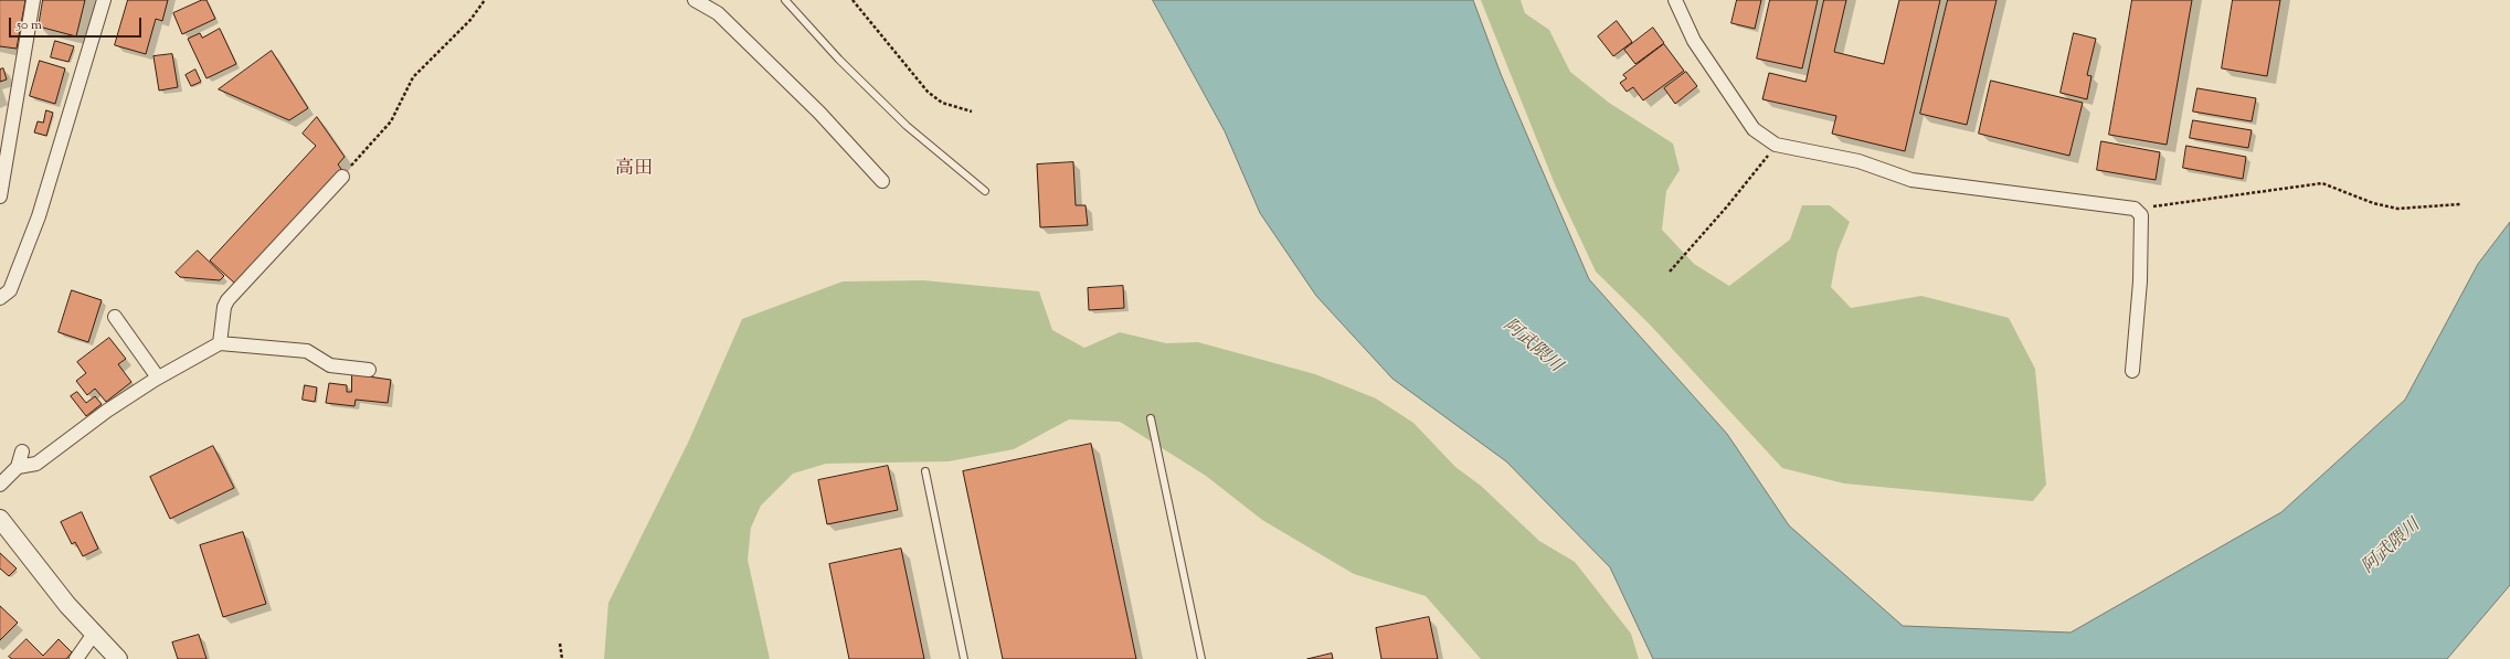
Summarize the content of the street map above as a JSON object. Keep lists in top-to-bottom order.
{
  "districts": ["高田"],
  "water": ["阿武隈川"],
  "scale_bar": "50 m"
}
